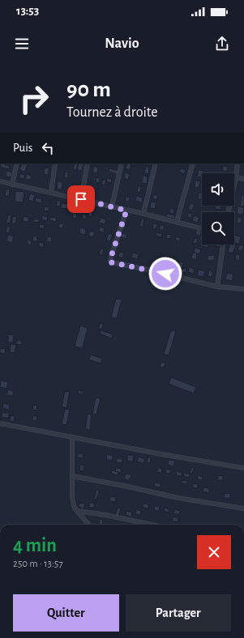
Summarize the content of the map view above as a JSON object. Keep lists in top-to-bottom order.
{
  "page": {
    "status": "13:53",
    "header": "Navio",
    "turn": ["90 m", "Tournez à droite"],
    "then": "Puis",
    "heading": ["4 min", "250 m · 13:57"],
    "buttons": ["Quitter", "Partager"]
  }
}
